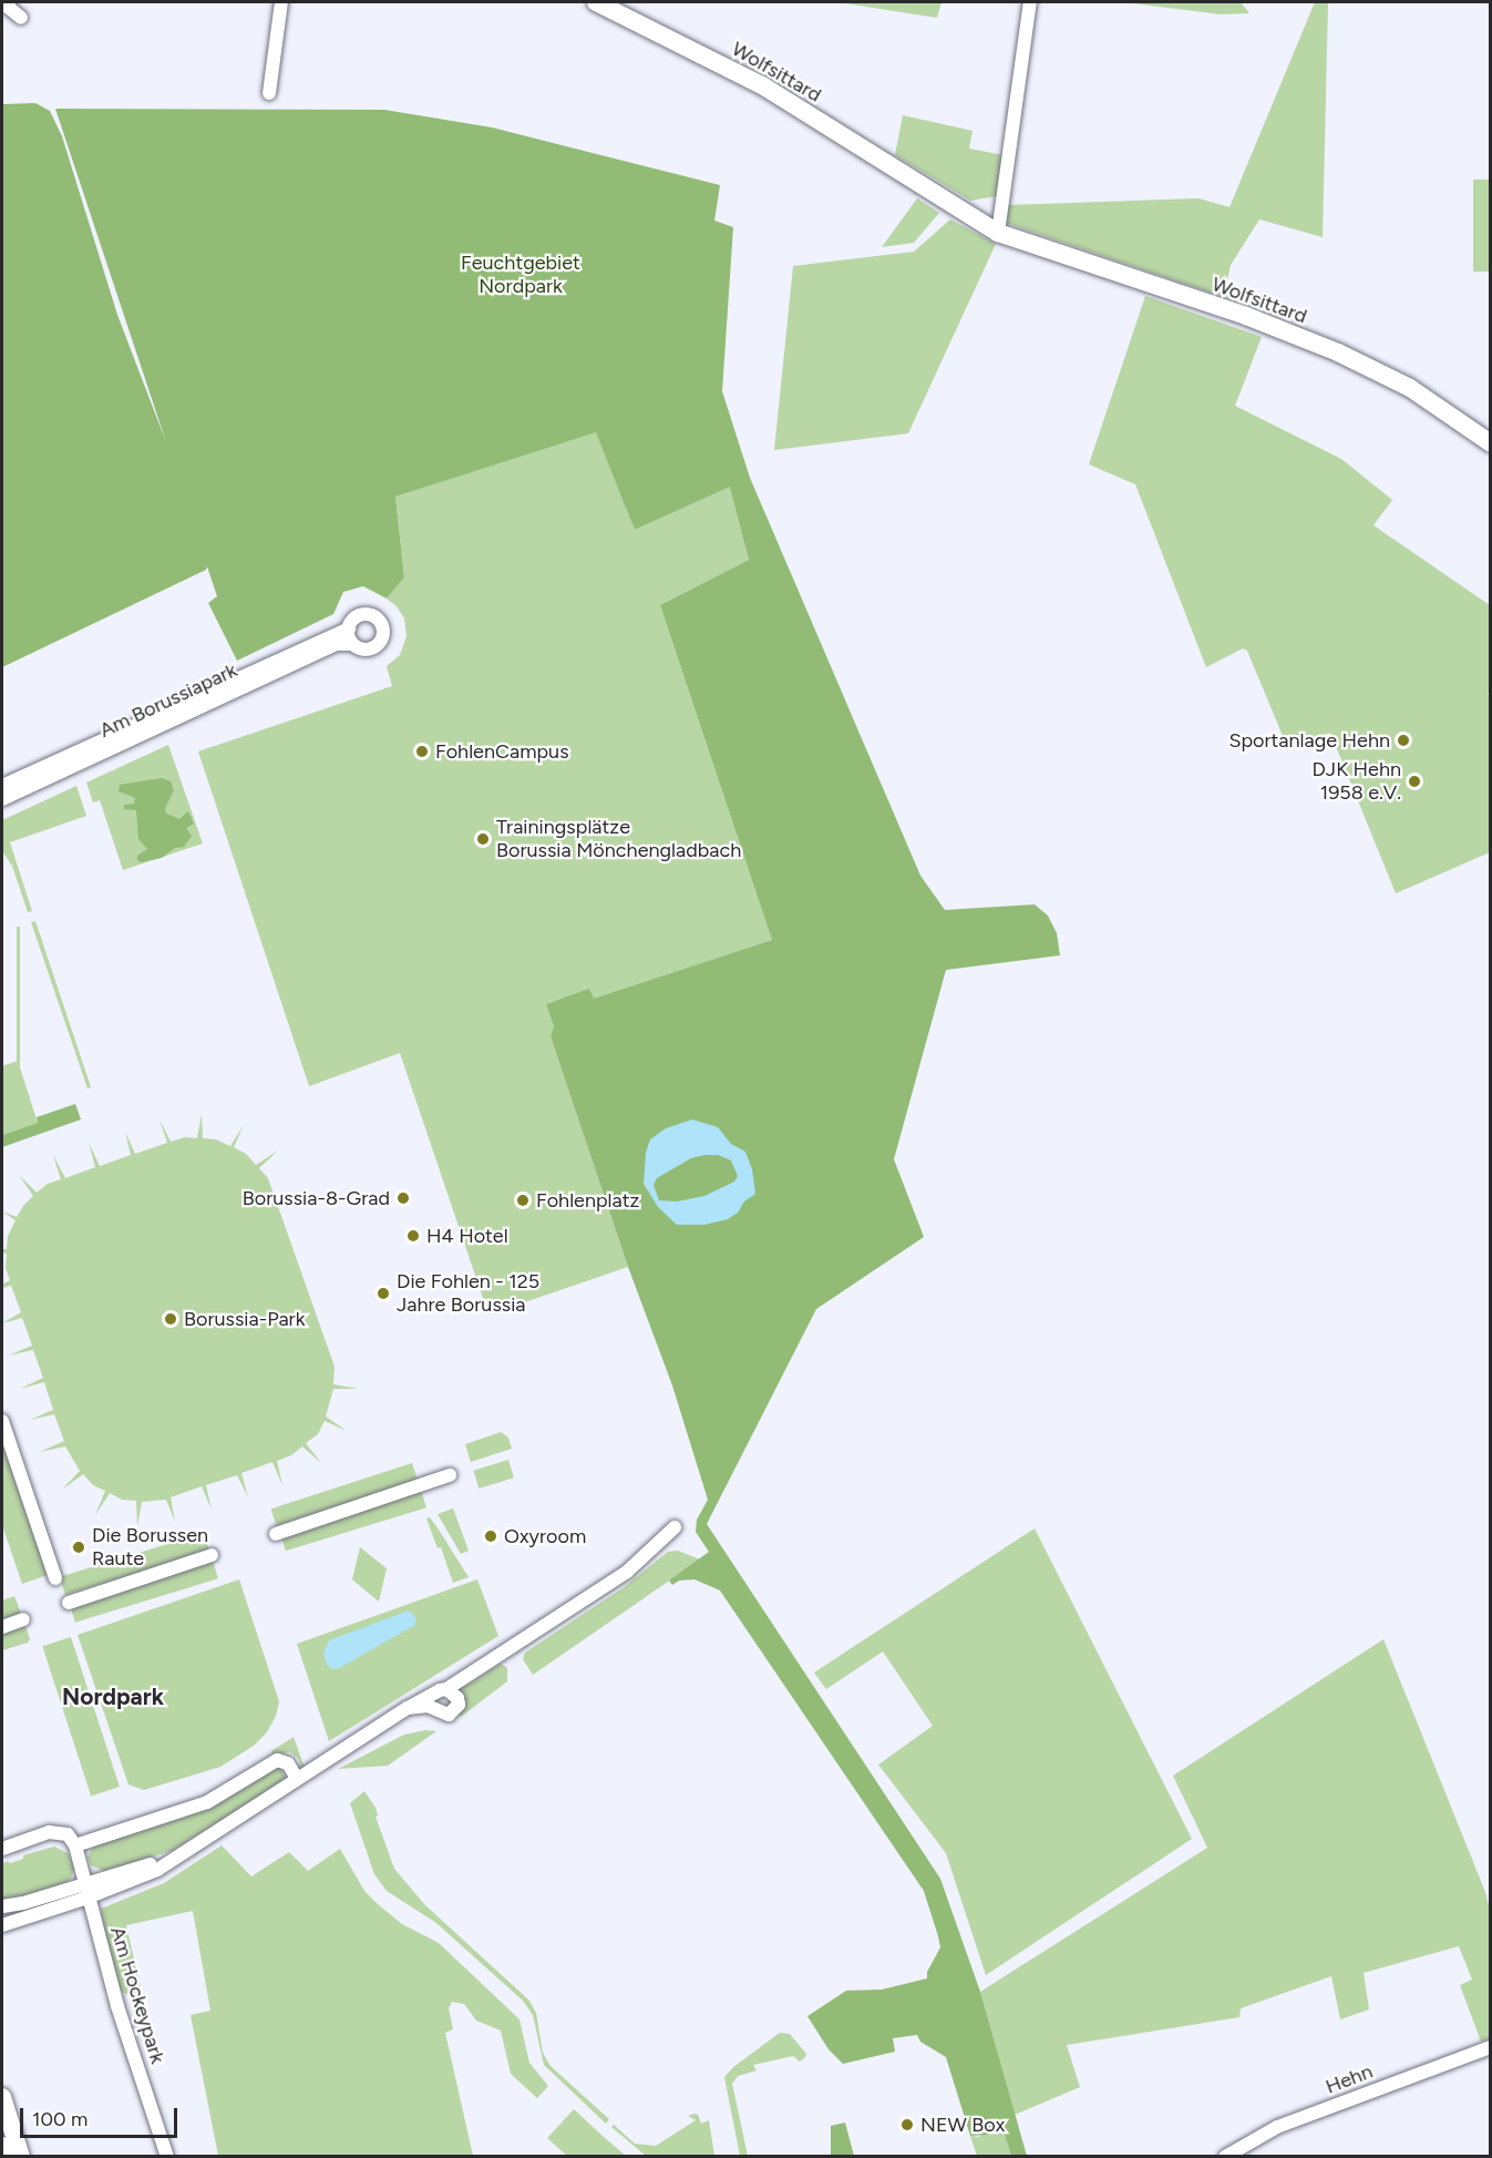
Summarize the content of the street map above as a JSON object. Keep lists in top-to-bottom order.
{
  "streets": {
    "street": [
      "Wolfsittard",
      "Am Borussiapark",
      "Am Hockeypark",
      "Hehn"
    ]
  },
  "districts": ["Nordpark"],
  "parks": ["Feuchtgebiet Nordpark"],
  "places": [
    "Sportanlage Hehn",
    "FohlenCampus",
    "DJK Hehn 1958 e.V.",
    "Trainingsplätze Borussia Mönchengladbach",
    "Borussia-8-Grad",
    "Fohlenplatz",
    "H4 Hotel",
    "Die Fohlen - 125 Jahre Borussia",
    "Borussia-Park",
    "Oxyroom",
    "Die Borussen Raute",
    "NEW Box"
  ],
  "scale_bar": "100 m"
}
